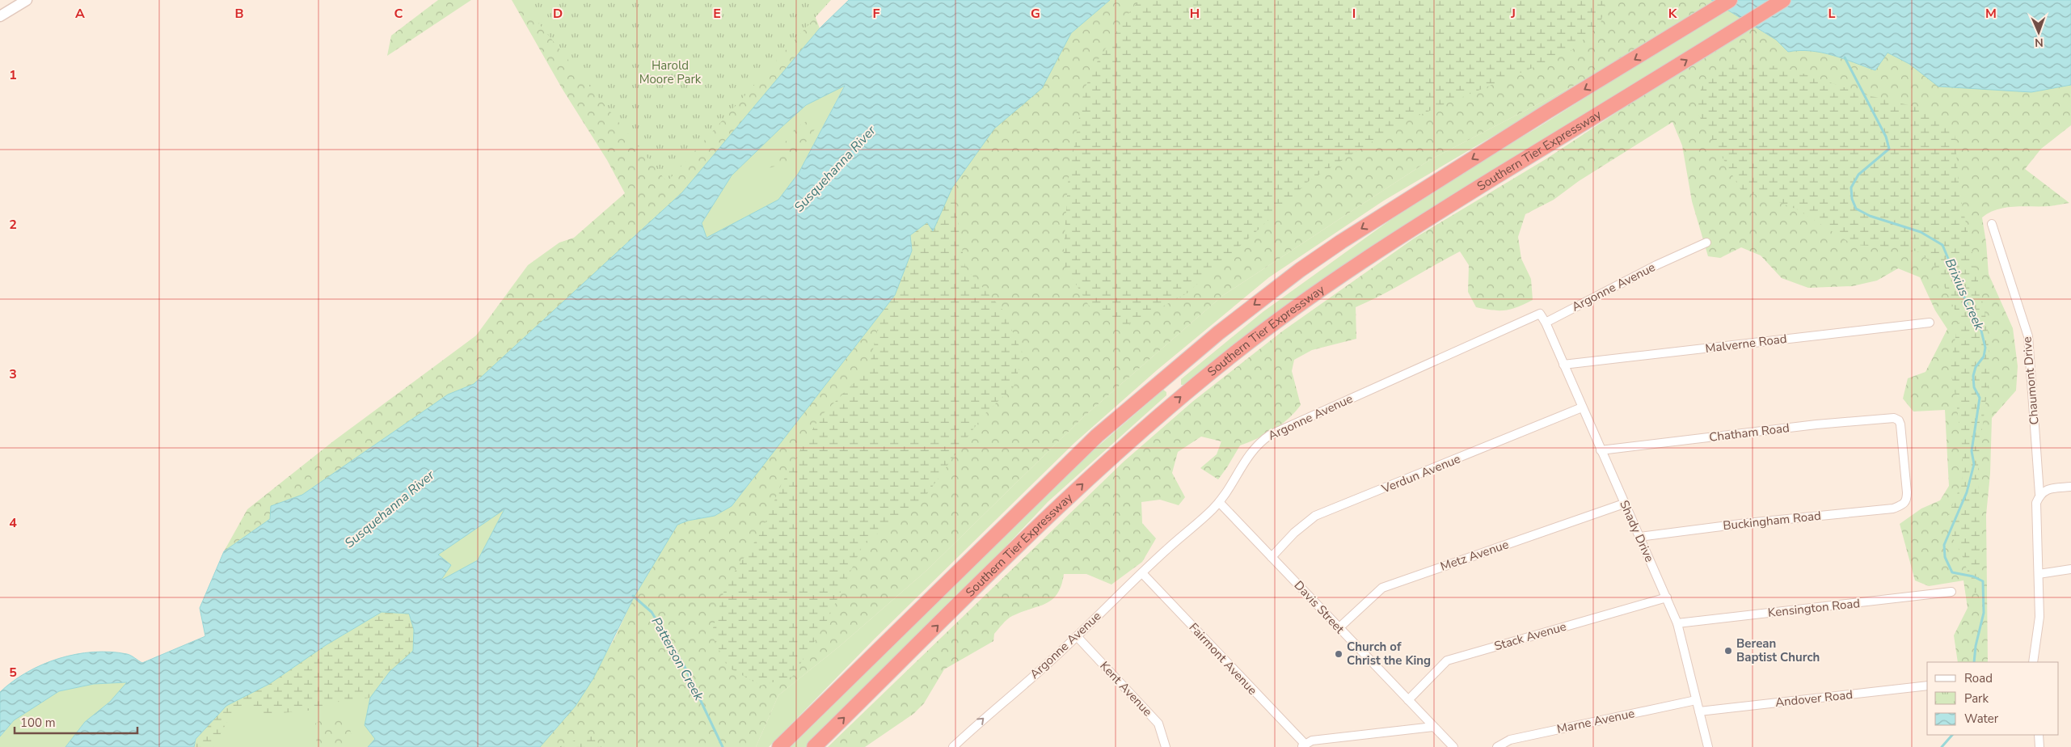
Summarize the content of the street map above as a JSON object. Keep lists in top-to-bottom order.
{
  "streets": {
    "highway": ["Southern Tier Expressway"],
    "street": [
      "Argonne Avenue",
      "Malverne Road",
      "Chaumont Drive",
      "Chatham Road",
      "Verdun Avenue",
      "Buckingham Road",
      "Shady Drive",
      "Metz Avenue",
      "Davis Street",
      "Kensington Road",
      "Stack Avenue",
      "Fairmont Avenue",
      "Kent Avenue",
      "Andover Road",
      "Marne Avenue"
    ]
  },
  "crossings": [
    ["Argonne Avenue", "Shady Drive"],
    ["Argonne Avenue", "Davis Street"],
    ["Argonne Avenue", "Fairmont Avenue"],
    ["Argonne Avenue", "Kent Avenue"],
    ["Malverne Road", "Shady Drive"],
    ["Chatham Road", "Buckingham Road"],
    ["Chatham Road", "Shady Drive"],
    ["Verdun Avenue", "Shady Drive"],
    ["Verdun Avenue", "Davis Street"],
    ["Buckingham Road", "Shady Drive"],
    ["Shady Drive", "Metz Avenue"],
    ["Shady Drive", "Kensington Road"],
    ["Shady Drive", "Stack Avenue"],
    ["Shady Drive", "Andover Road"],
    ["Shady Drive", "Marne Avenue"],
    ["Metz Avenue", "Davis Street"],
    ["Davis Street", "Stack Avenue"]
  ],
  "water": ["Susquehanna River", "Brixius Creek", "Patterson Creek"],
  "parks": ["Harold Moore Park"],
  "places": ["Berean Baptist Church", "Church of Christ the King"],
  "legend": ["Road", "Park", "Water"],
  "scale_bar": "100 m",
  "north": "bottom",
  "grid": {
    "columns": [
      "A",
      "B",
      "C",
      "D",
      "E",
      "F",
      "G",
      "H",
      "I",
      "J",
      "K",
      "L",
      "M"
    ],
    "rows": [
      "1",
      "2",
      "3",
      "4",
      "5"
    ]
  }
}
